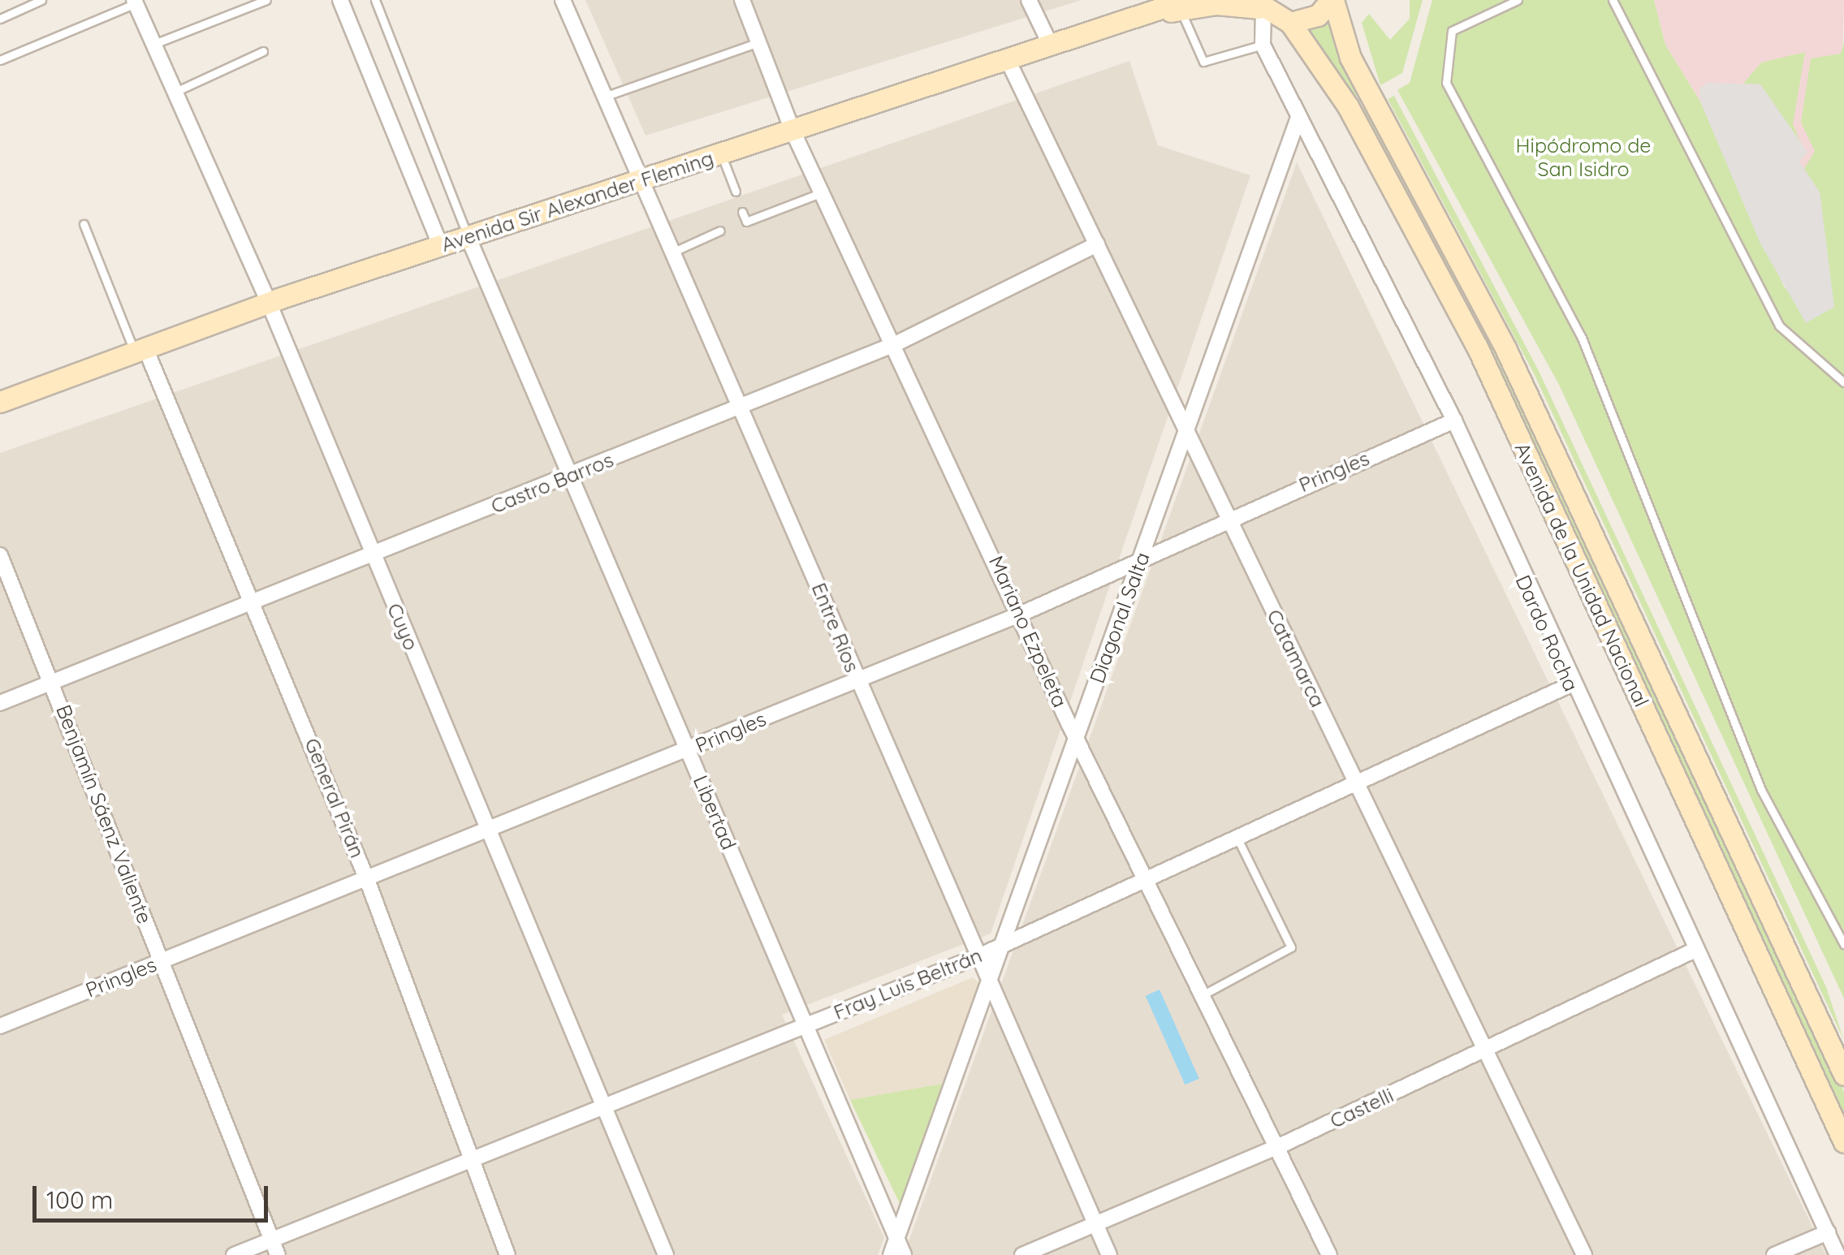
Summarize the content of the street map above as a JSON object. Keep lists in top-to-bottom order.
{
  "streets": {
    "main road": ["Avenida Sir Alexander Fleming", "Avenida de la Unidad Nacional"],
    "street": [
      "Pringles",
      "Castro Barros",
      "Diagonal Salta",
      "Cuyo",
      "Entre Ríos",
      "Mariano Ezpeleta",
      "Dardo Rocha",
      "Catamarca",
      "General Pirán",
      "Libertad",
      "Benjamín Sáenz Valiente",
      "Fray Luis Beltrán",
      "Castelli"
    ]
  },
  "crossings": [
    ["Avenida Sir Alexander Fleming", "Cuyo"],
    ["Avenida Sir Alexander Fleming", "Entre Ríos"],
    ["Avenida Sir Alexander Fleming", "Mariano Ezpeleta"],
    ["Avenida Sir Alexander Fleming", "Dardo Rocha"],
    ["Avenida Sir Alexander Fleming", "Catamarca"],
    ["Avenida Sir Alexander Fleming", "General Pirán"],
    ["Avenida Sir Alexander Fleming", "Libertad"],
    ["Pringles", "Diagonal Salta"],
    ["Pringles", "Cuyo"],
    ["Pringles", "Entre Ríos"],
    ["Pringles", "Mariano Ezpeleta"],
    ["Pringles", "Dardo Rocha"],
    ["Pringles", "Catamarca"],
    ["Pringles", "General Pirán"],
    ["Pringles", "Libertad"],
    ["Pringles", "Benjamín Sáenz Valiente"],
    ["Castro Barros", "Cuyo"],
    ["Castro Barros", "Entre Ríos"],
    ["Castro Barros", "Mariano Ezpeleta"],
    ["Castro Barros", "Catamarca"],
    ["Castro Barros", "General Pirán"],
    ["Castro Barros", "Libertad"],
    ["Castro Barros", "Benjamín Sáenz Valiente"],
    ["Diagonal Salta", "Entre Ríos"],
    ["Diagonal Salta", "Mariano Ezpeleta"],
    ["Diagonal Salta", "Dardo Rocha"],
    ["Diagonal Salta", "Catamarca"],
    ["Diagonal Salta", "Libertad"],
    ["Diagonal Salta", "Fray Luis Beltrán"],
    ["Cuyo", "Fray Luis Beltrán"],
    ["Entre Ríos", "Fray Luis Beltrán"],
    ["Entre Ríos", "Castelli"],
    ["Mariano Ezpeleta", "Fray Luis Beltrán"],
    ["Mariano Ezpeleta", "Castelli"],
    ["Dardo Rocha", "Fray Luis Beltrán"],
    ["Dardo Rocha", "Castelli"],
    ["Catamarca", "Fray Luis Beltrán"],
    ["Catamarca", "Castelli"],
    ["General Pirán", "Fray Luis Beltrán"],
    ["Libertad", "Fray Luis Beltrán"],
    ["Benjamín Sáenz Valiente", "Fray Luis Beltrán"]
  ],
  "parks": ["Hipódromo de San Isidro"],
  "scale_bar": "100 m"
}
